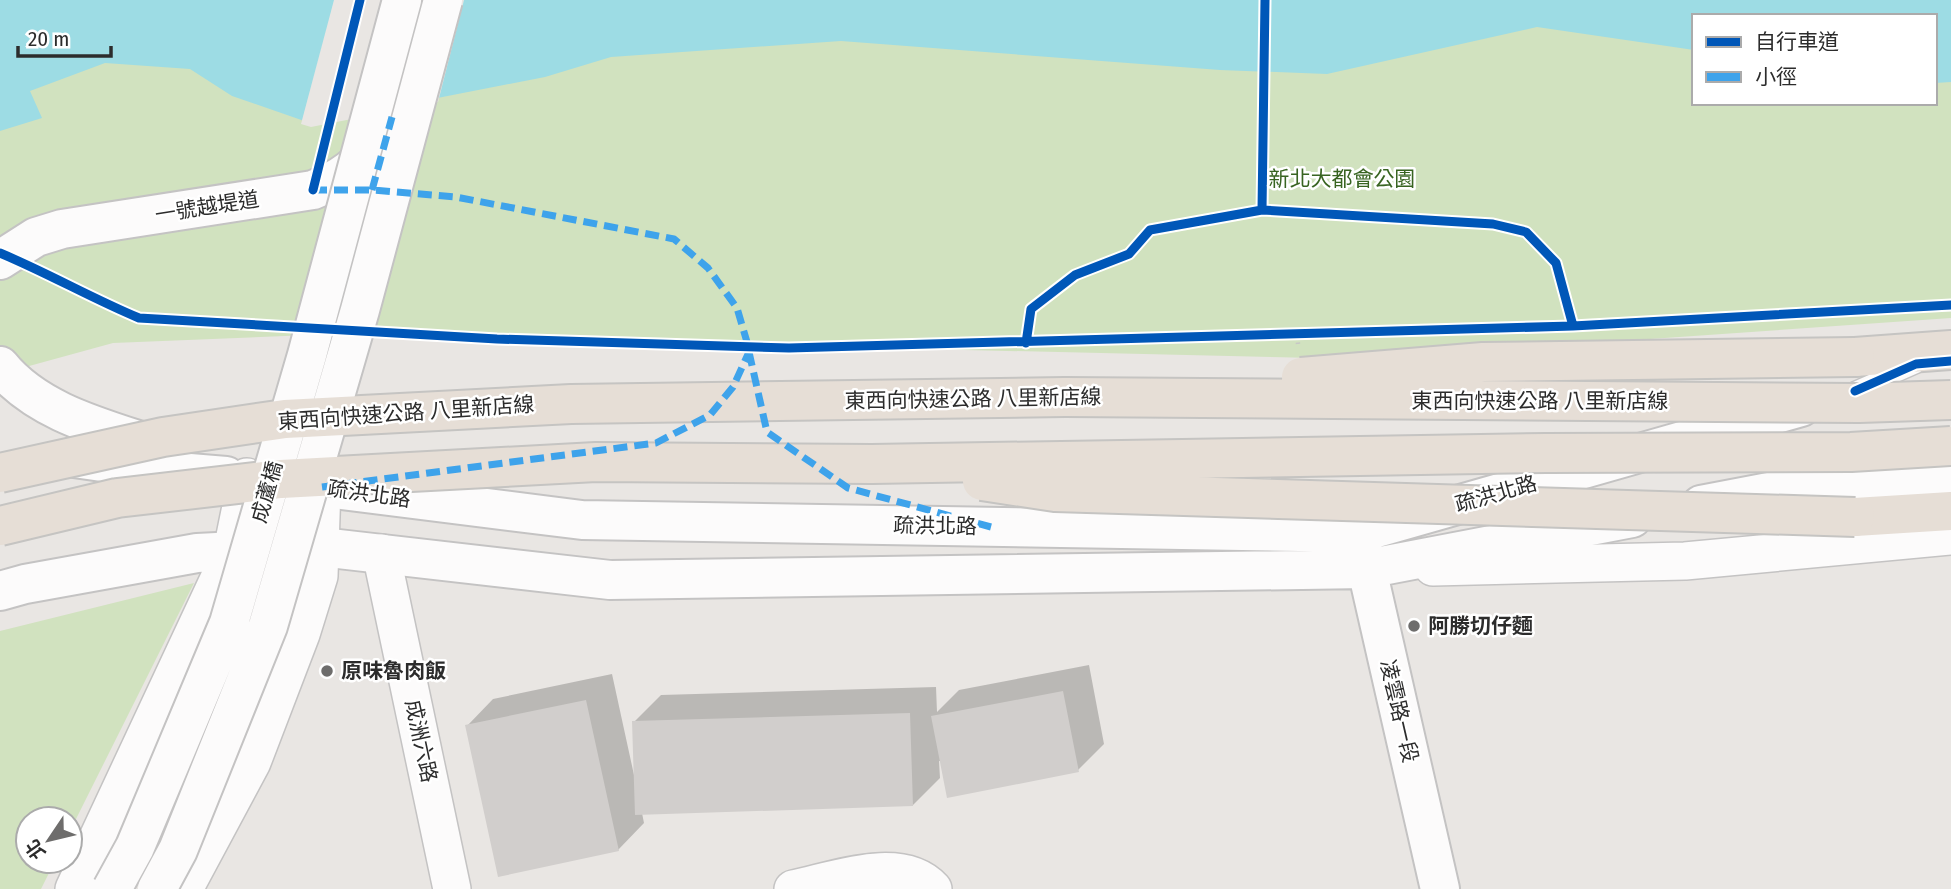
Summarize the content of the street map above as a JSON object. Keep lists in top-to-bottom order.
{
  "streets": {
    "highway": ["東西向快速公路 八里新店線"],
    "street": [
      "一號越堤道",
      "成蘆橋",
      "疏洪北路",
      "凌雲路一段",
      "成洲六路"
    ]
  },
  "crossings": [
    ["東西向快速公路 八里新店線", "疏洪北路"],
    ["疏洪北路", "凌雲路一段"],
    ["疏洪北路", "成洲六路"]
  ],
  "parks": ["新北大都會公園"],
  "places": ["阿勝切仔麵", "原味魯肉飯"],
  "legend": ["自行車道", "小徑"],
  "scale_bar": "20 m",
  "north": "bottom left"
}
